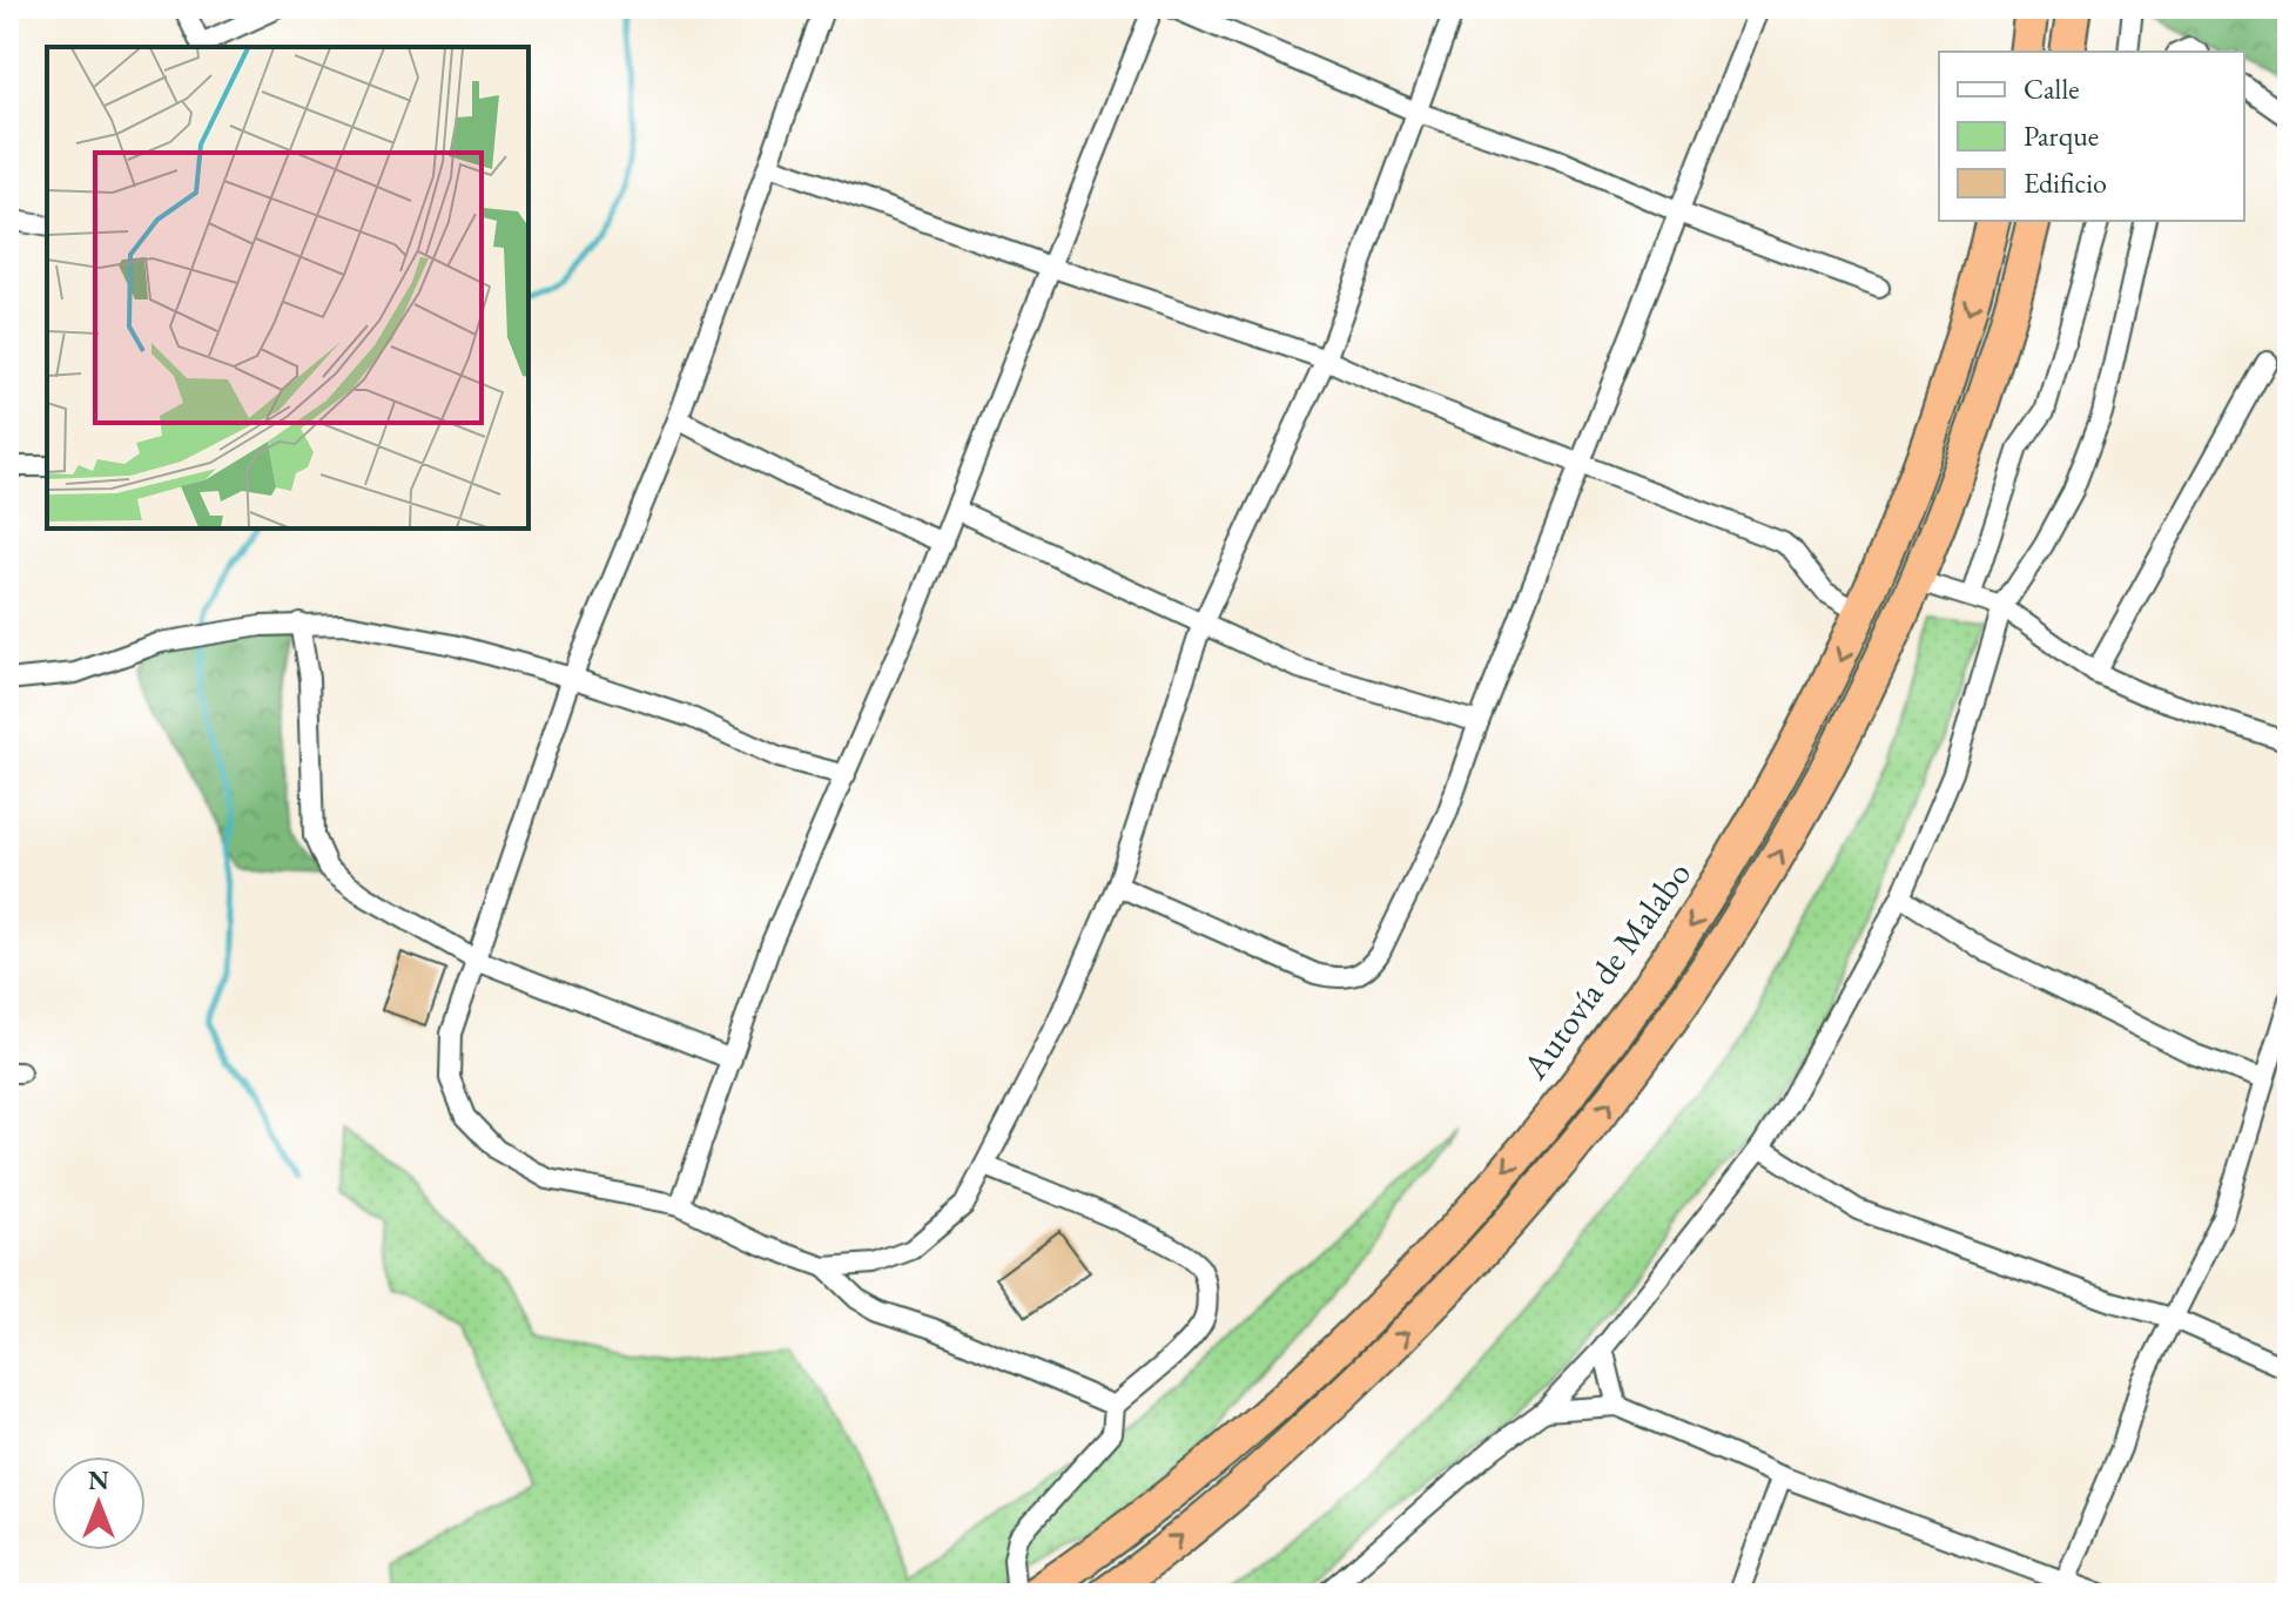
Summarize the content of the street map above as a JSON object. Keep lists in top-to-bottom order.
{
  "streets": {
    "highway": ["Autovía de Malabo"]
  },
  "legend": ["Calle", "Parque", "Edificio"],
  "north": "top"
}
